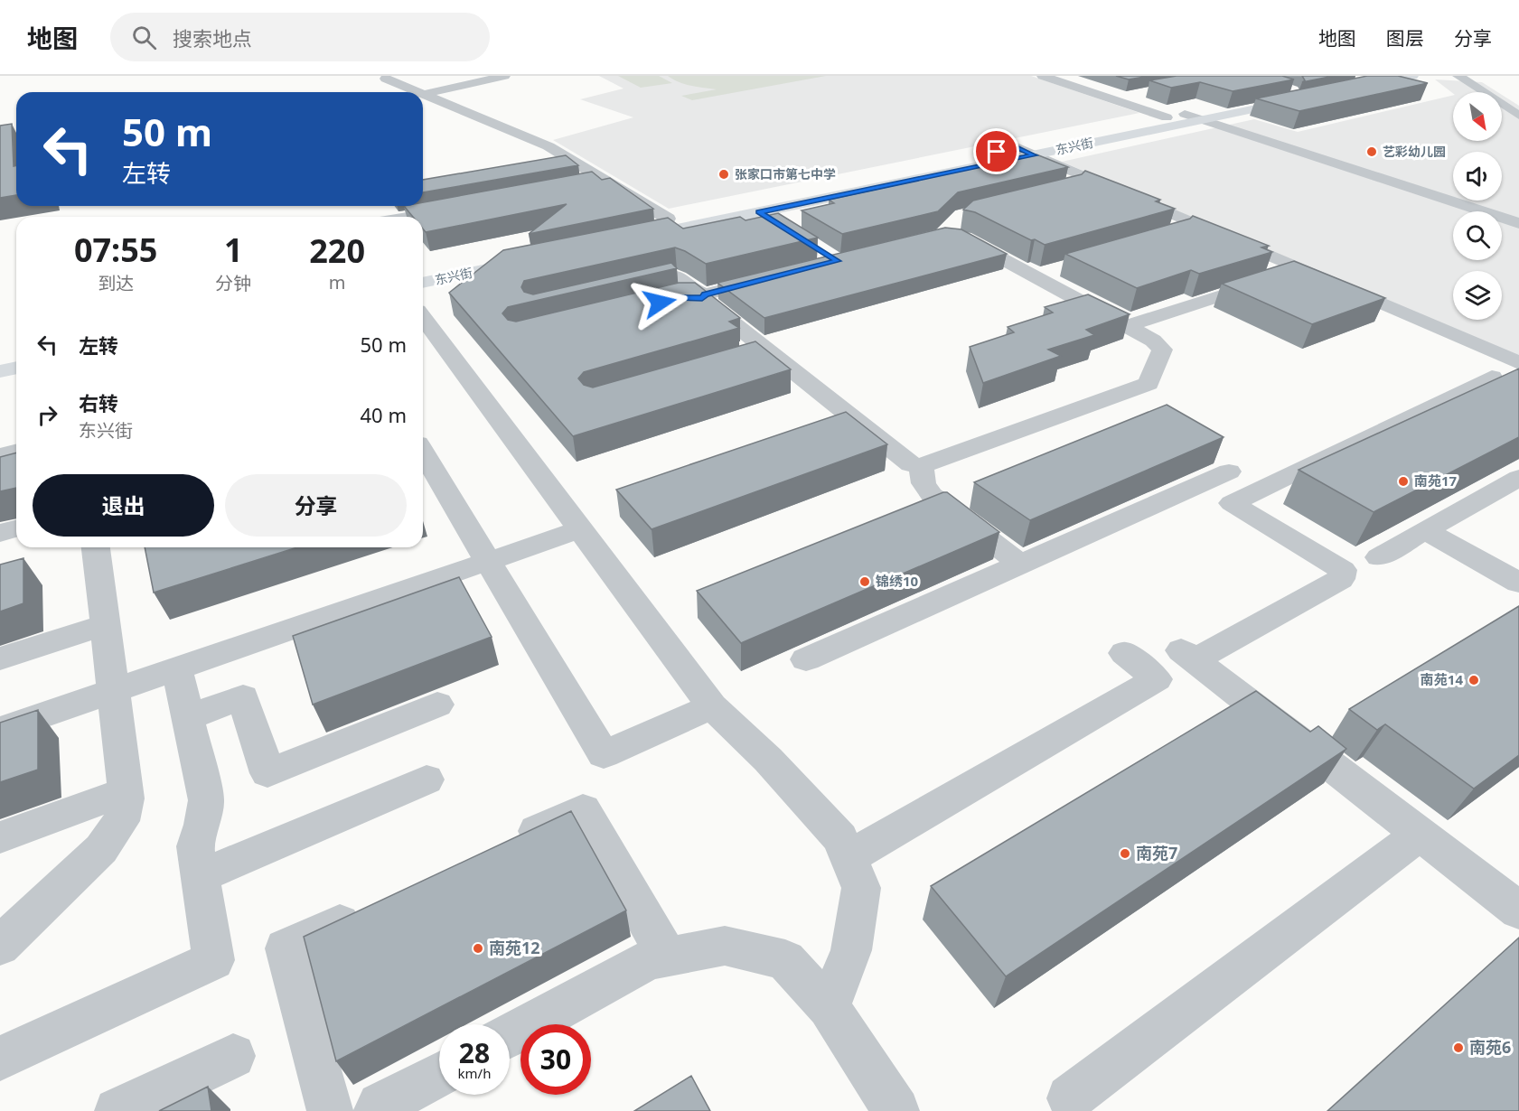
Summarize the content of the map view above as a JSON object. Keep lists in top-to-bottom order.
{
  "streets": {
    "main road": ["东兴街"]
  },
  "places": [
    "艺彩幼儿园",
    "张家口市第七中学",
    "南苑17",
    "锦绣10",
    "南苑14",
    "南苑7",
    "南苑12",
    "南苑6"
  ],
  "north": "bottom right",
  "page": {
    "header": "地图",
    "search": "搜索地点",
    "nav": ["地图", "图层", "分享"],
    "turn": ["50 m", "左转"],
    "eta": [
      "07:55",
      "到达",
      "1",
      "分钟",
      "220",
      "m"
    ],
    "list": [
      {
        "name": "左转",
        "value": "50 m"
      },
      {
        "name": "右转",
        "note": "东兴街",
        "value": "40 m"
      }
    ],
    "buttons": ["退出", "分享"],
    "speed": "28 km/h",
    "limit": "30"
  }
}
